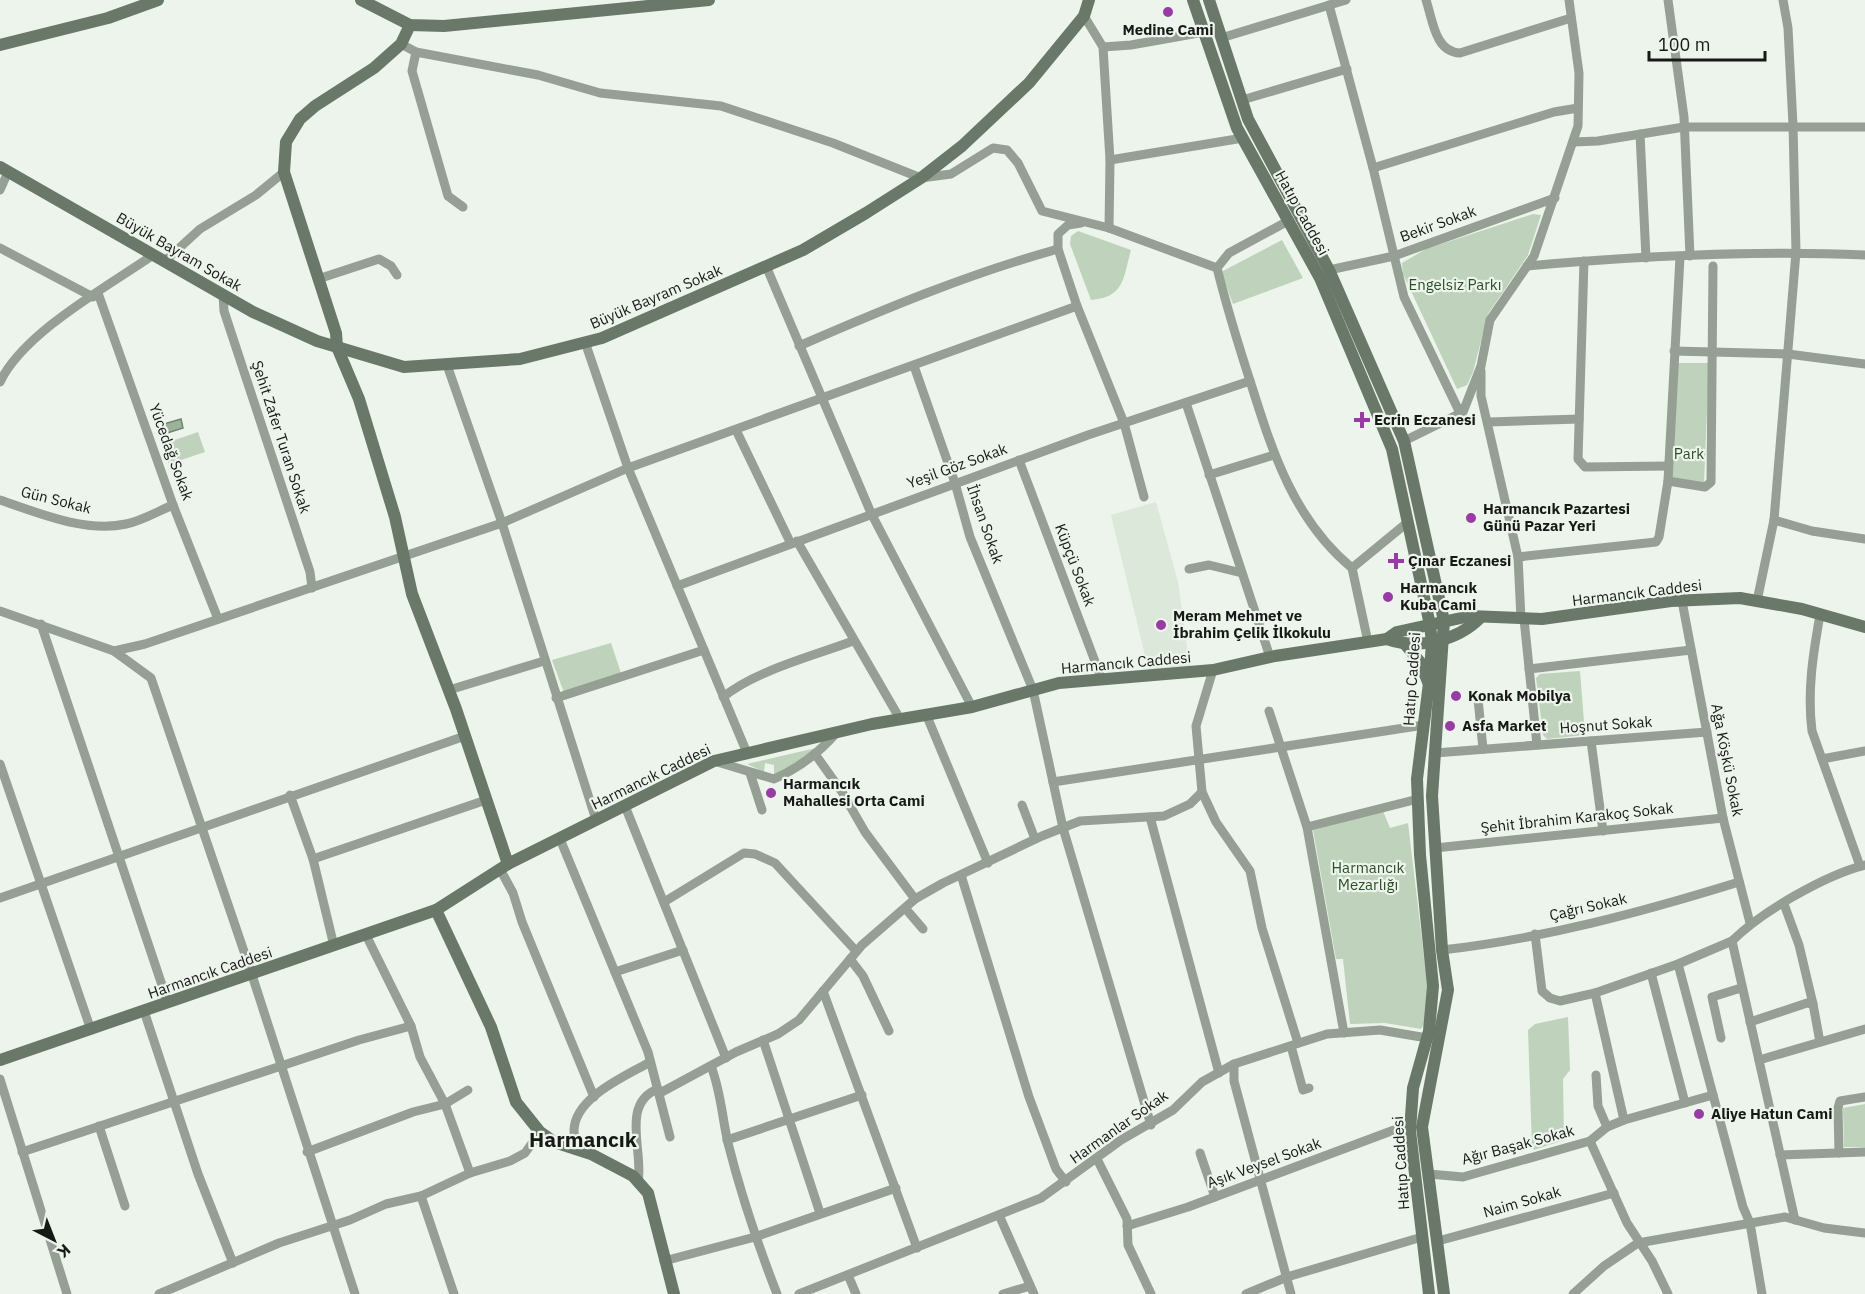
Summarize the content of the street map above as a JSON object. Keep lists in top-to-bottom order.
{
  "streets": {
    "street": [
      "Hatıp Caddesi",
      "Bekir Sokak",
      "Büyük Bayram Sokak",
      "Şehit Zafer Turan Sokak",
      "Yücedağ Sokak",
      "Yeşil Göz Sokak",
      "Gün Sokak",
      "İhsan Sokak",
      "Küpçü Sokak",
      "Harmancık Caddesi",
      "Hoşnut Sokak",
      "Ağa Köşkü Sokak",
      "Şehit İbrahim Karakoç Sokak",
      "Çağrı Sokak",
      "Harmanlar Sokak",
      "Ağır Başak Sokak",
      "Aşık Veysel Sokak",
      "Naim Sokak"
    ]
  },
  "crossings": [
    ["Hatıp Caddesi", "Bekir Sokak"],
    ["Hatıp Caddesi", "Harmancık Caddesi"],
    ["Hatıp Caddesi", "Hoşnut Sokak"],
    ["Hatıp Caddesi", "Şehit İbrahim Karakoç Sokak"],
    ["Hatıp Caddesi", "Çağrı Sokak"],
    ["Hatıp Caddesi", "Harmanlar Sokak"],
    ["Hatıp Caddesi", "Ağır Başak Sokak"],
    ["Hatıp Caddesi", "Aşık Veysel Sokak"],
    ["Hatıp Caddesi", "Naim Sokak"],
    ["Büyük Bayram Sokak", "Şehit Zafer Turan Sokak"],
    ["Yücedağ Sokak", "Gün Sokak"],
    ["Yeşil Göz Sokak", "İhsan Sokak"],
    ["Yeşil Göz Sokak", "Küpçü Sokak"],
    ["İhsan Sokak", "Harmancık Caddesi"],
    ["İhsan Sokak", "Harmanlar Sokak"],
    ["Küpçü Sokak", "Harmancık Caddesi"],
    ["Harmancık Caddesi", "Ağa Köşkü Sokak"],
    ["Hoşnut Sokak", "Ağa Köşkü Sokak"],
    ["Ağa Köşkü Sokak", "Şehit İbrahim Karakoç Sokak"],
    ["Ağa Köşkü Sokak", "Çağrı Sokak"]
  ],
  "districts": ["Harmancık"],
  "parks": ["Engelsiz Parkı", "Park", "Harmancık Mezarlığı"],
  "places": {
    "other": [
      "Medine Cami",
      "Harmancık Pazartesi Günü Pazar Yeri",
      "Harmancık Kuba Cami",
      "Meram Mehmet ve İbrahim Çelik İlkokulu",
      "Konak Mobilya",
      "Asfa Market",
      "Harmancık Mahallesi Orta Cami",
      "Aliye Hatun Cami"
    ],
    "health": ["Ecrin Eczanesi", "Çınar Eczanesi"]
  },
  "scale_bar": "100 m",
  "north": "bottom right"
}
